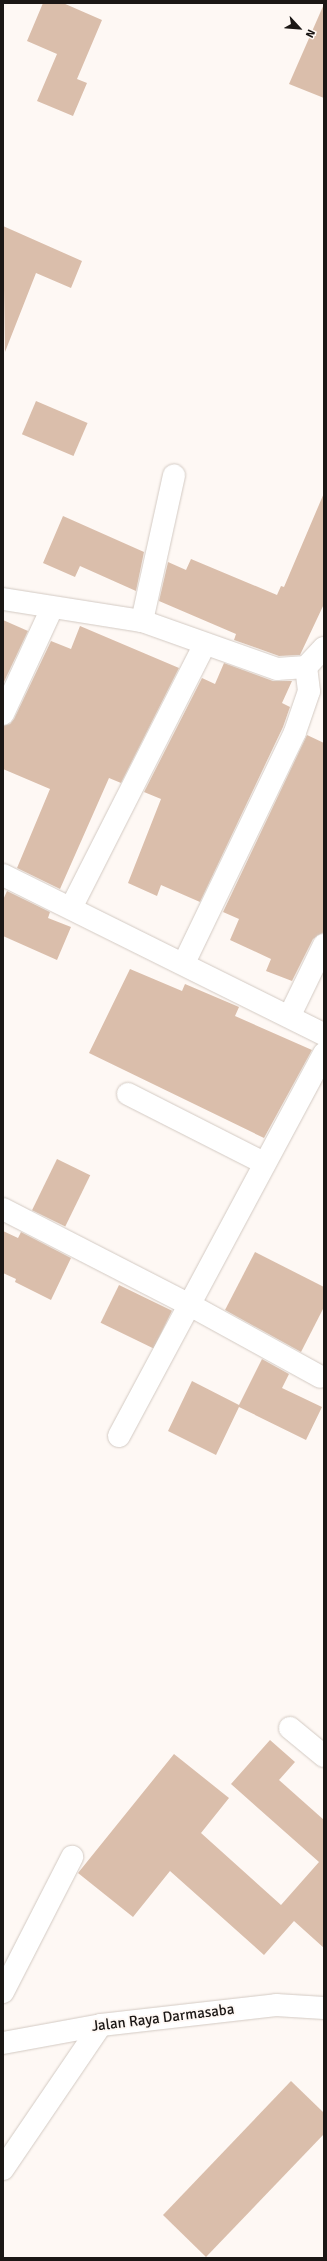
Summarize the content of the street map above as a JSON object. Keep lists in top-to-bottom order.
{
  "streets": {
    "street": ["Jalan Raya Darmasaba"]
  },
  "north": "bottom right"
}
